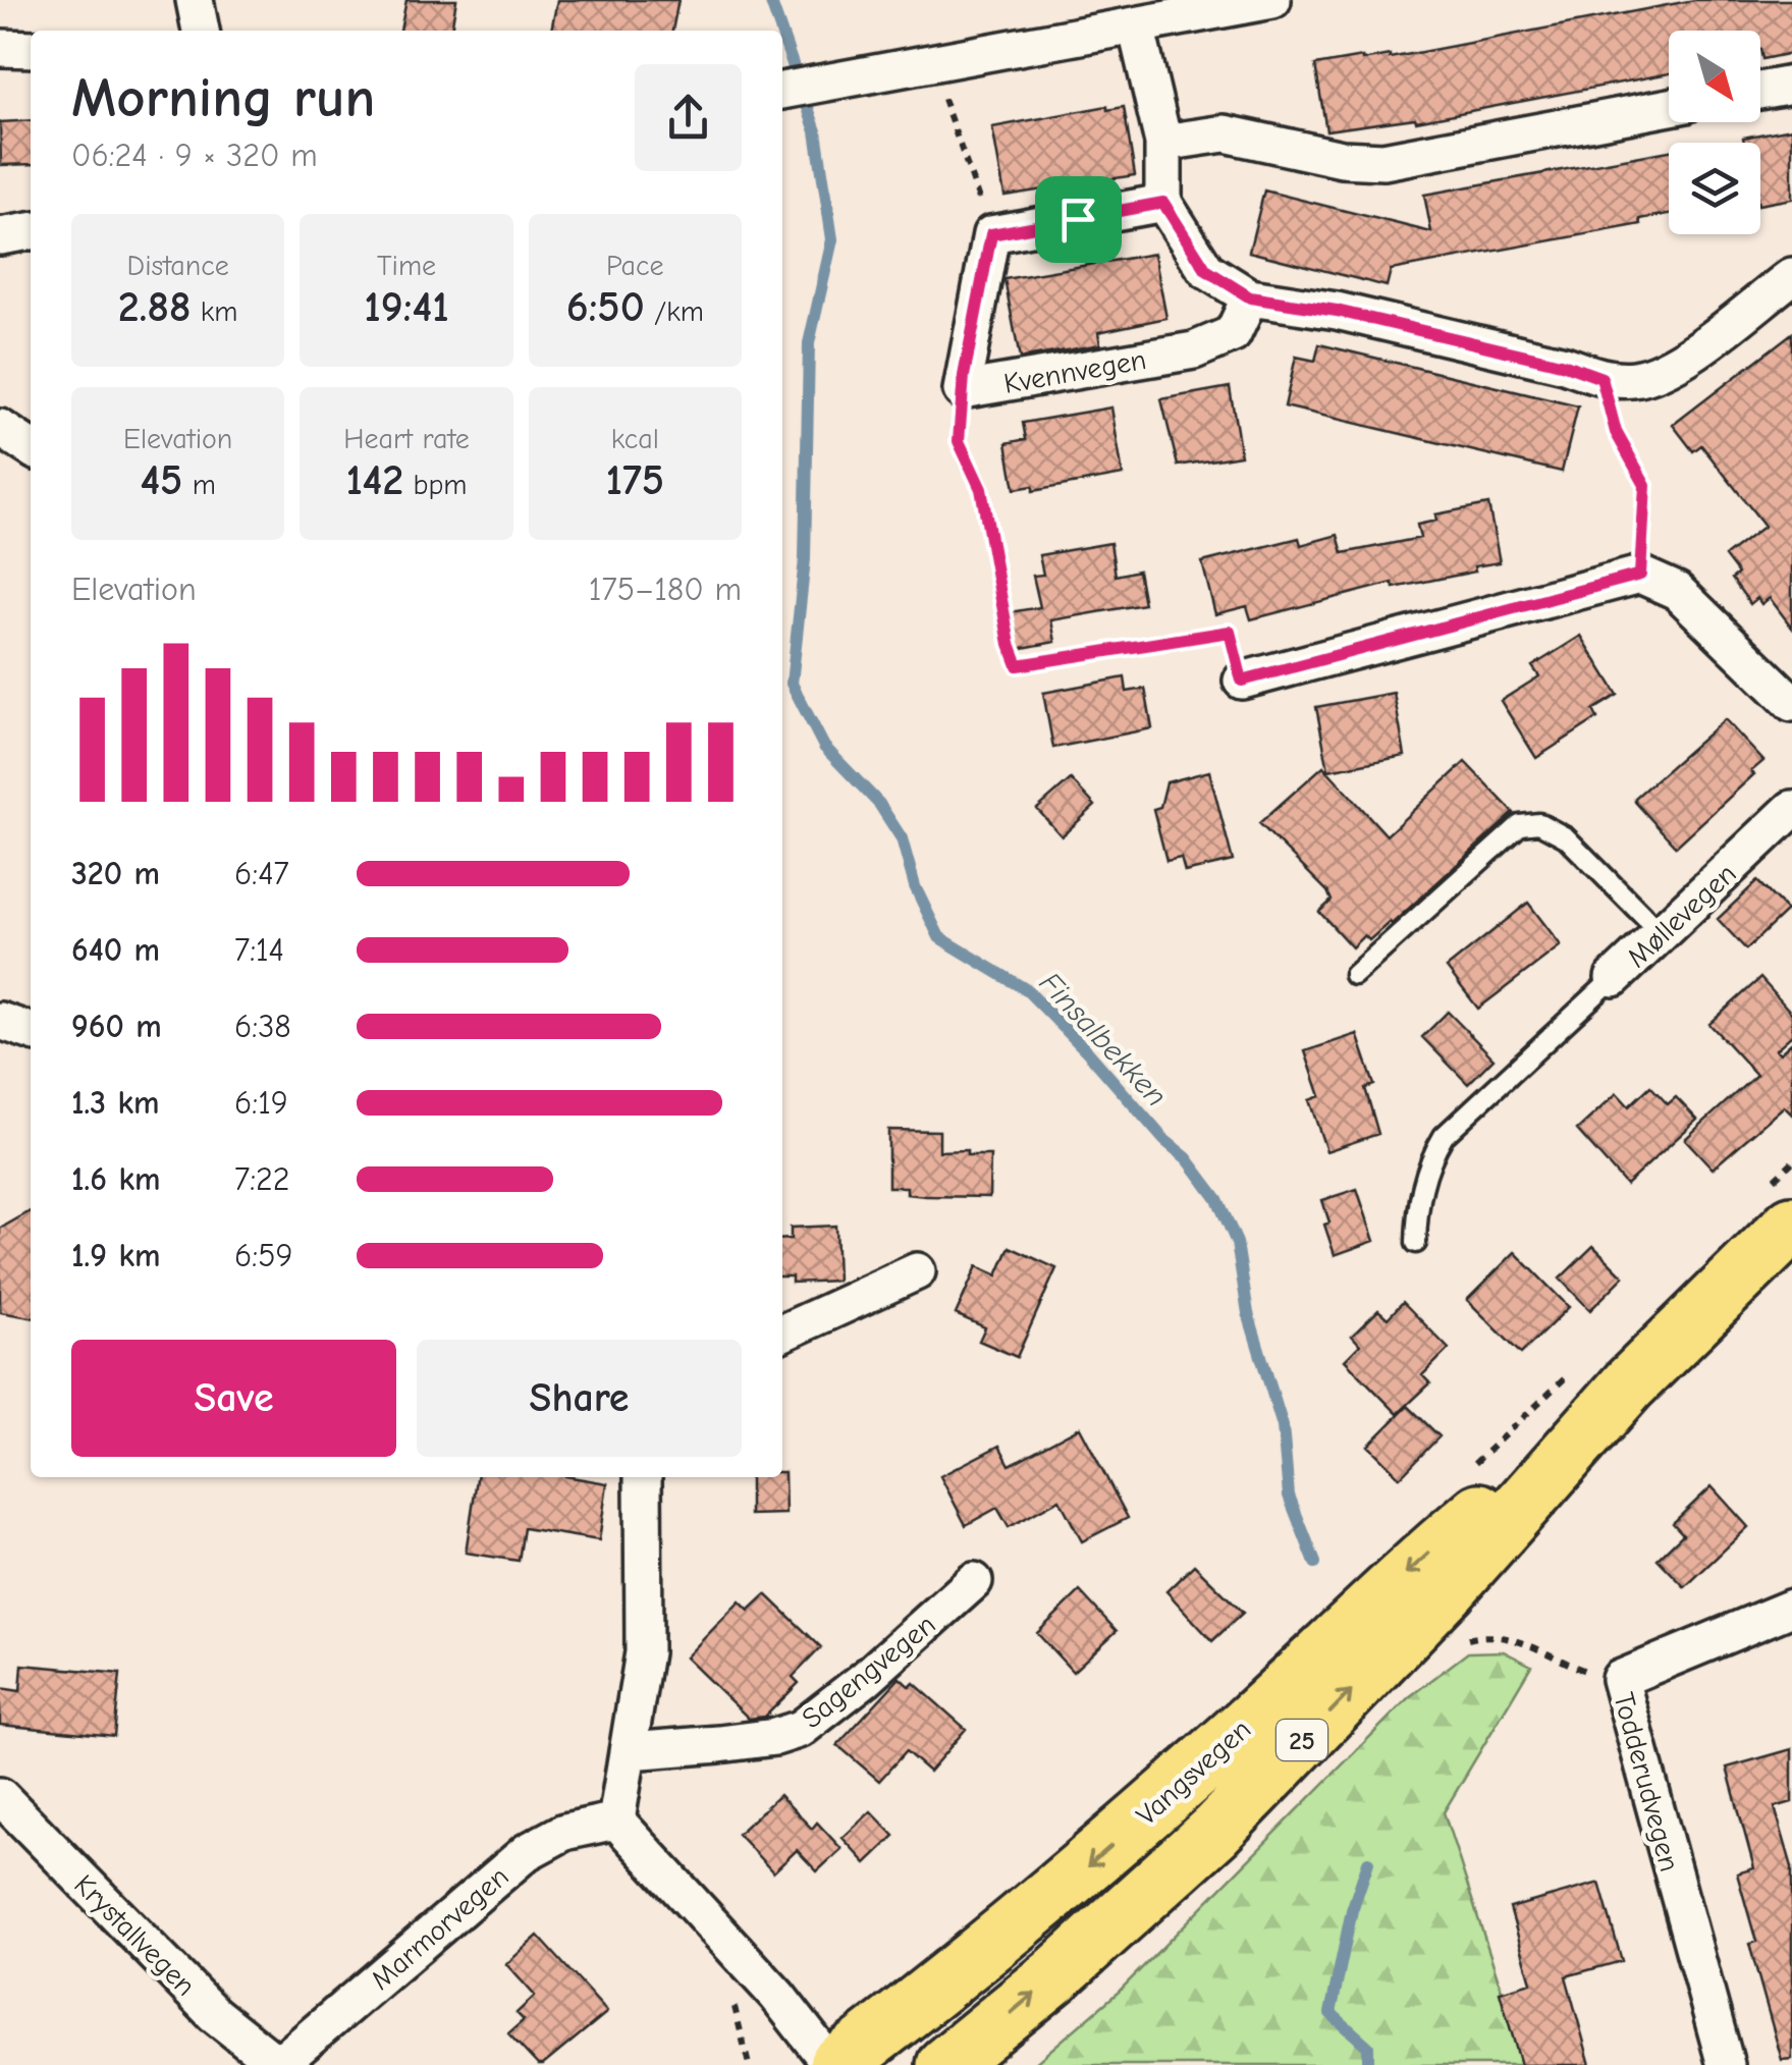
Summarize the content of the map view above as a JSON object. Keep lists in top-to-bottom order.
{
  "streets": {
    "highway": ["25", "Vangsvegen"],
    "street": [
      "Kvennvegen",
      "Møllevegen",
      "Sagengvegen",
      "Todderudvegen",
      "Marmorvegen",
      "Krystallvegen"
    ]
  },
  "crossings": [
    ["Marmorvegen", "Krystallvegen"]
  ],
  "water": ["Finsalbekken"],
  "north": "bottom right",
  "page": {
    "heading": ["Morning run", "06:24 · 9 × 320 m"],
    "stats": [
      ["Distance", "2.88 km"],
      ["Time", "19:41"],
      ["Pace", "6:50 /km"],
      ["Elevation", "45 m"],
      ["Heart rate", "142 bpm"],
      ["kcal", "175"]
    ],
    "chart": ["Elevation", "175–180 m"],
    "list": [
      {
        "name": "320 m",
        "note": "6:47"
      },
      {
        "name": "640 m",
        "note": "7:14"
      },
      {
        "name": "960 m",
        "note": "6:38"
      },
      {
        "name": "1.3 km",
        "note": "6:19"
      },
      {
        "name": "1.6 km",
        "note": "7:22"
      },
      {
        "name": "1.9 km",
        "note": "6:59"
      }
    ],
    "buttons": ["Save", "Share"]
  }
}
